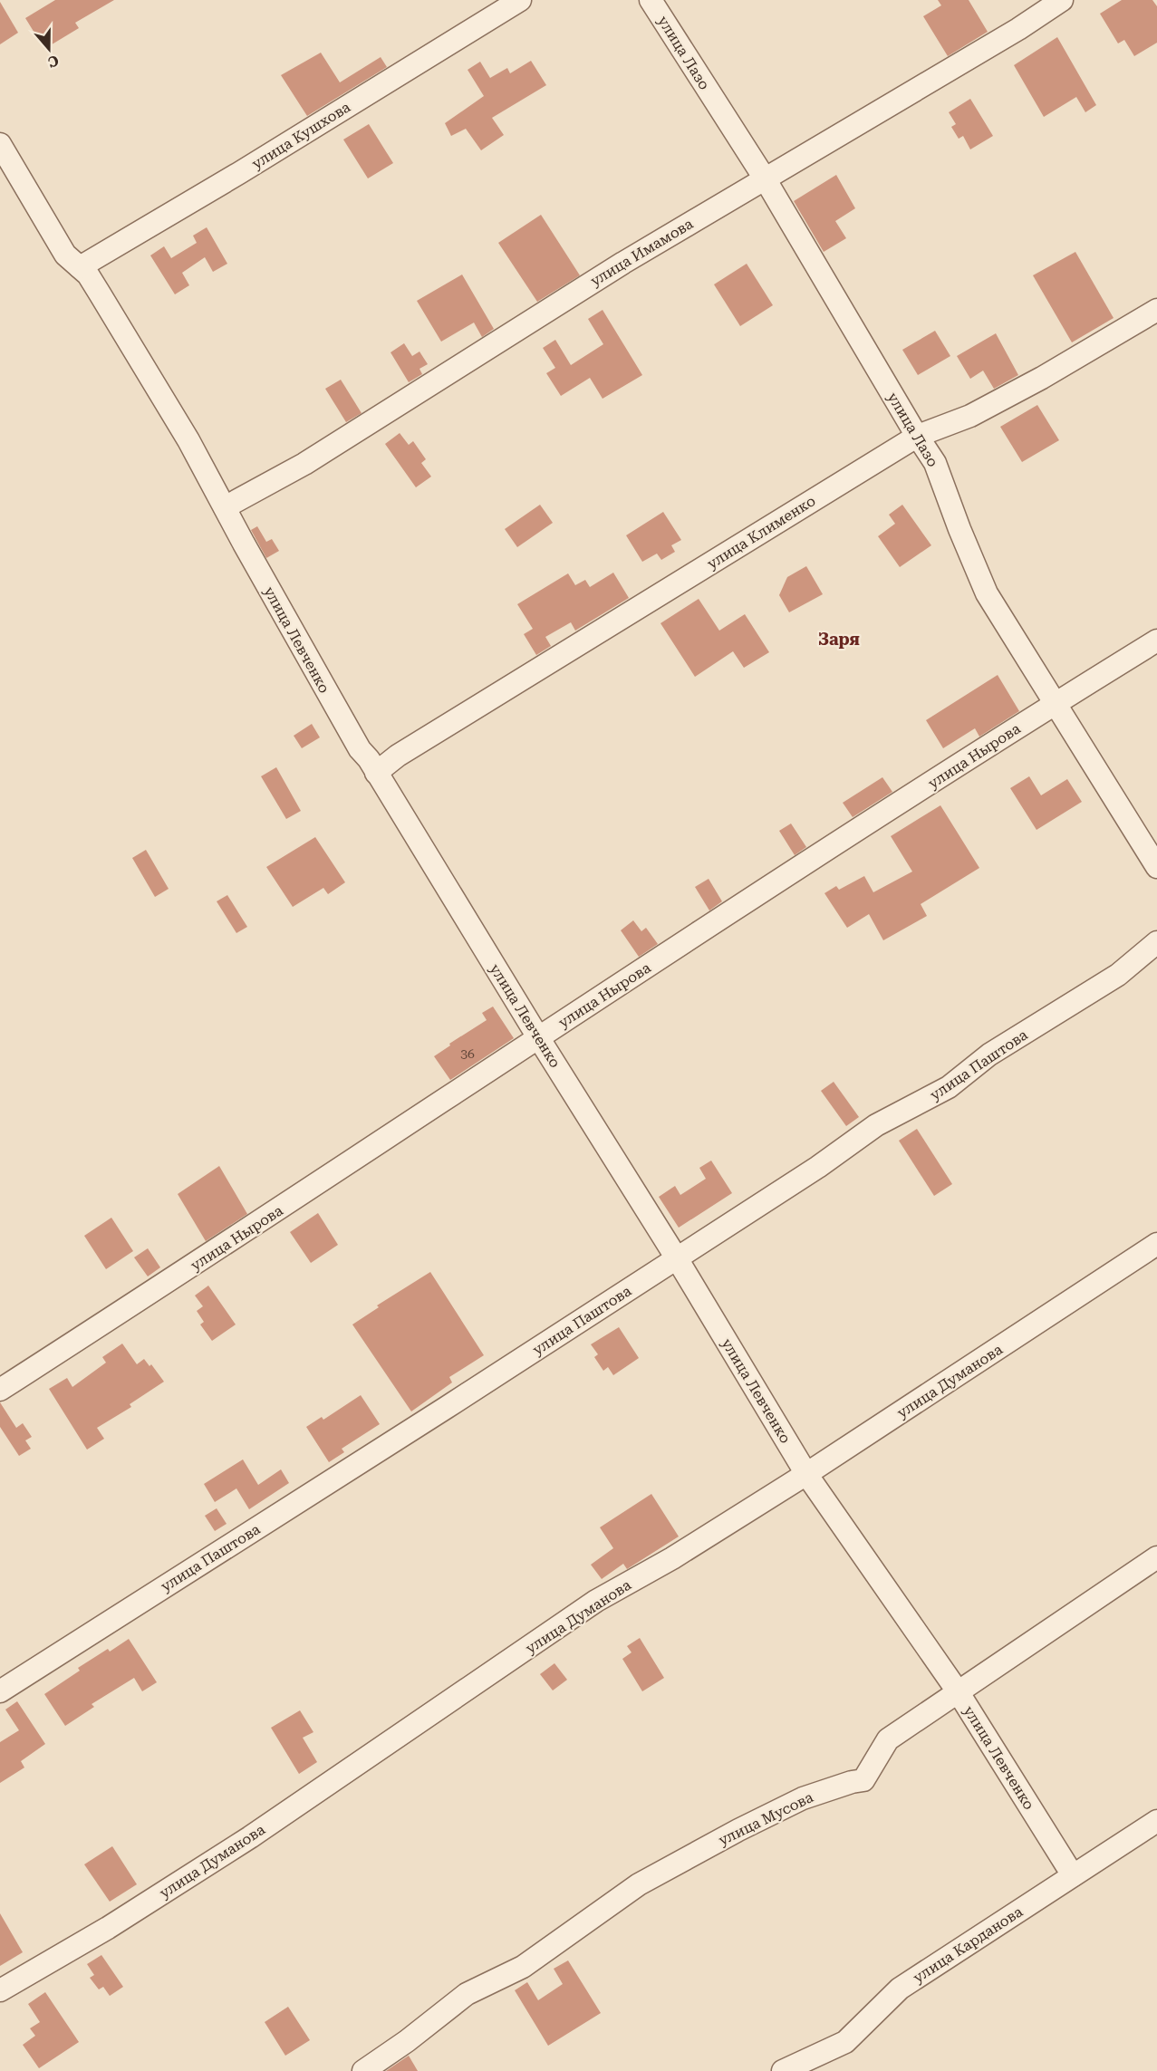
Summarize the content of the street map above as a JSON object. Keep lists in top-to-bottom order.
{
  "streets": {
    "street": [
      "улица Лазо",
      "улица Кушхова",
      "улица Имамова",
      "улица Клименко",
      "улица Левченко",
      "улица Нырова",
      "улица Паштова",
      "улица Думанова",
      "улица Мусова",
      "улица Карданова"
    ]
  },
  "crossings": [
    ["улица Лазо", "улица Имамова"],
    ["улица Лазо", "улица Клименко"],
    ["улица Лазо", "улица Нырова"],
    ["улица Кушхова", "улица Левченко"],
    ["улица Имамова", "улица Левченко"],
    ["улица Клименко", "улица Левченко"],
    ["улица Левченко", "улица Нырова"],
    ["улица Левченко", "улица Паштова"],
    ["улица Левченко", "улица Думанова"],
    ["улица Левченко", "улица Мусова"],
    ["улица Левченко", "улица Карданова"]
  ],
  "districts": ["Заря"],
  "house_numbers": ["36"],
  "north": "bottom"
}
